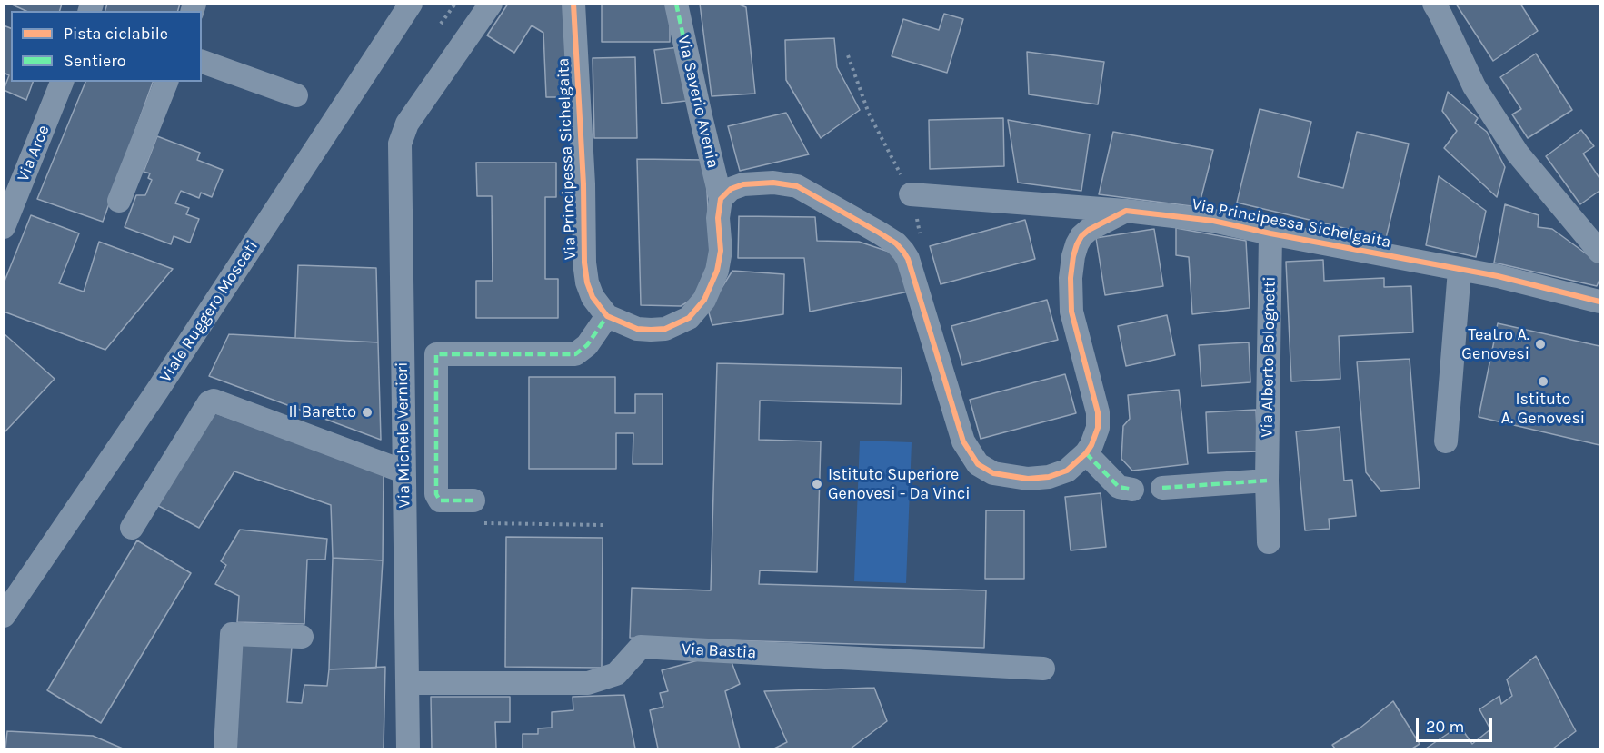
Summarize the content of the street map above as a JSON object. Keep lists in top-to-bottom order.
{
  "streets": {
    "street": [
      "Via Saverio Avenia",
      "Via Arce",
      "Via Principessa Sichelgaita",
      "Viale Ruggero Moscati",
      "Via Alberto Bolognetti",
      "Via Michele Vernieri",
      "Via Bastia"
    ]
  },
  "crossings": [
    ["Via Principessa Sichelgaita", "Via Alberto Bolognetti"],
    ["Via Michele Vernieri", "Via Bastia"]
  ],
  "places": [
    "Teatro A. Genovesi",
    "Istituto A. Genovesi",
    "Il Baretto",
    "Istituto Superiore Genovesi - Da Vinci"
  ],
  "legend": ["Pista ciclabile", "Sentiero"],
  "scale_bar": "20 m"
}
